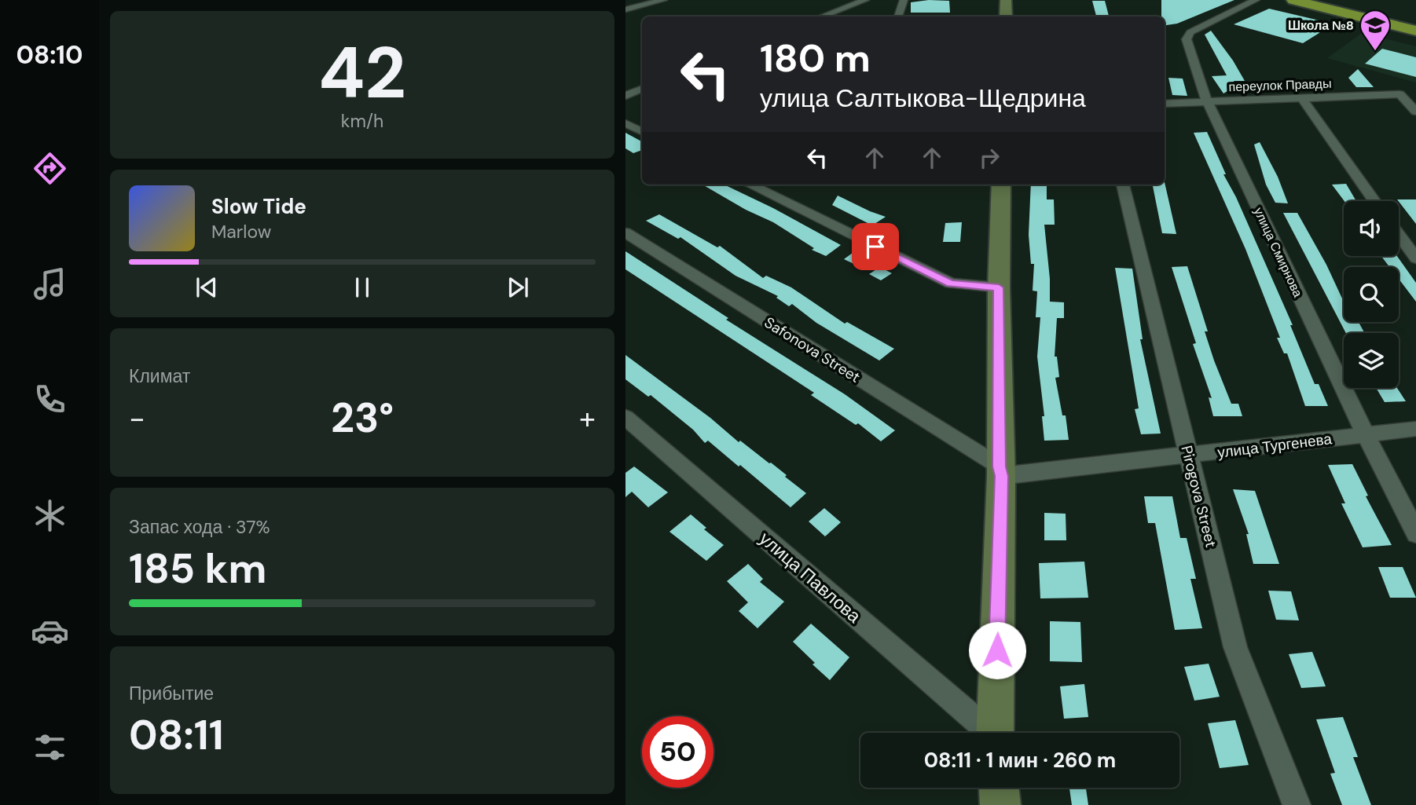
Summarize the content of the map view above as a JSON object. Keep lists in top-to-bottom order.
{
  "streets": {
    "street": [
      "переулок Правды",
      "улица Смирнова",
      "Safonova Street",
      "улица Тургенева",
      "Pirogova Street",
      "улица Павлова"
    ]
  },
  "crossings": [
    ["переулок Правды", "улица Смирнова"],
    ["улица Смирнова", "улица Тургенева"],
    ["Safonova Street", "улица Тургенева"],
    ["улица Тургенева", "Pirogova Street"]
  ],
  "places": {
    "school or university": ["Школа №8"]
  },
  "page": {
    "tabs": "08:10",
    "tile": [
      ["42", "km/h"],
      "Климат",
      ["Запас хода · 37%", "185 km"],
      ["Прибытие", "08:11"]
    ],
    "turn": ["180 m", "улица Салтыкова-Щедрина"],
    "song": ["Slow Tide", "Marlow"],
    "heat": ["−", "23°", "+"],
    "limit": "50",
    "trip": "08:11 · 1 мин · 260 m"
  }
}
